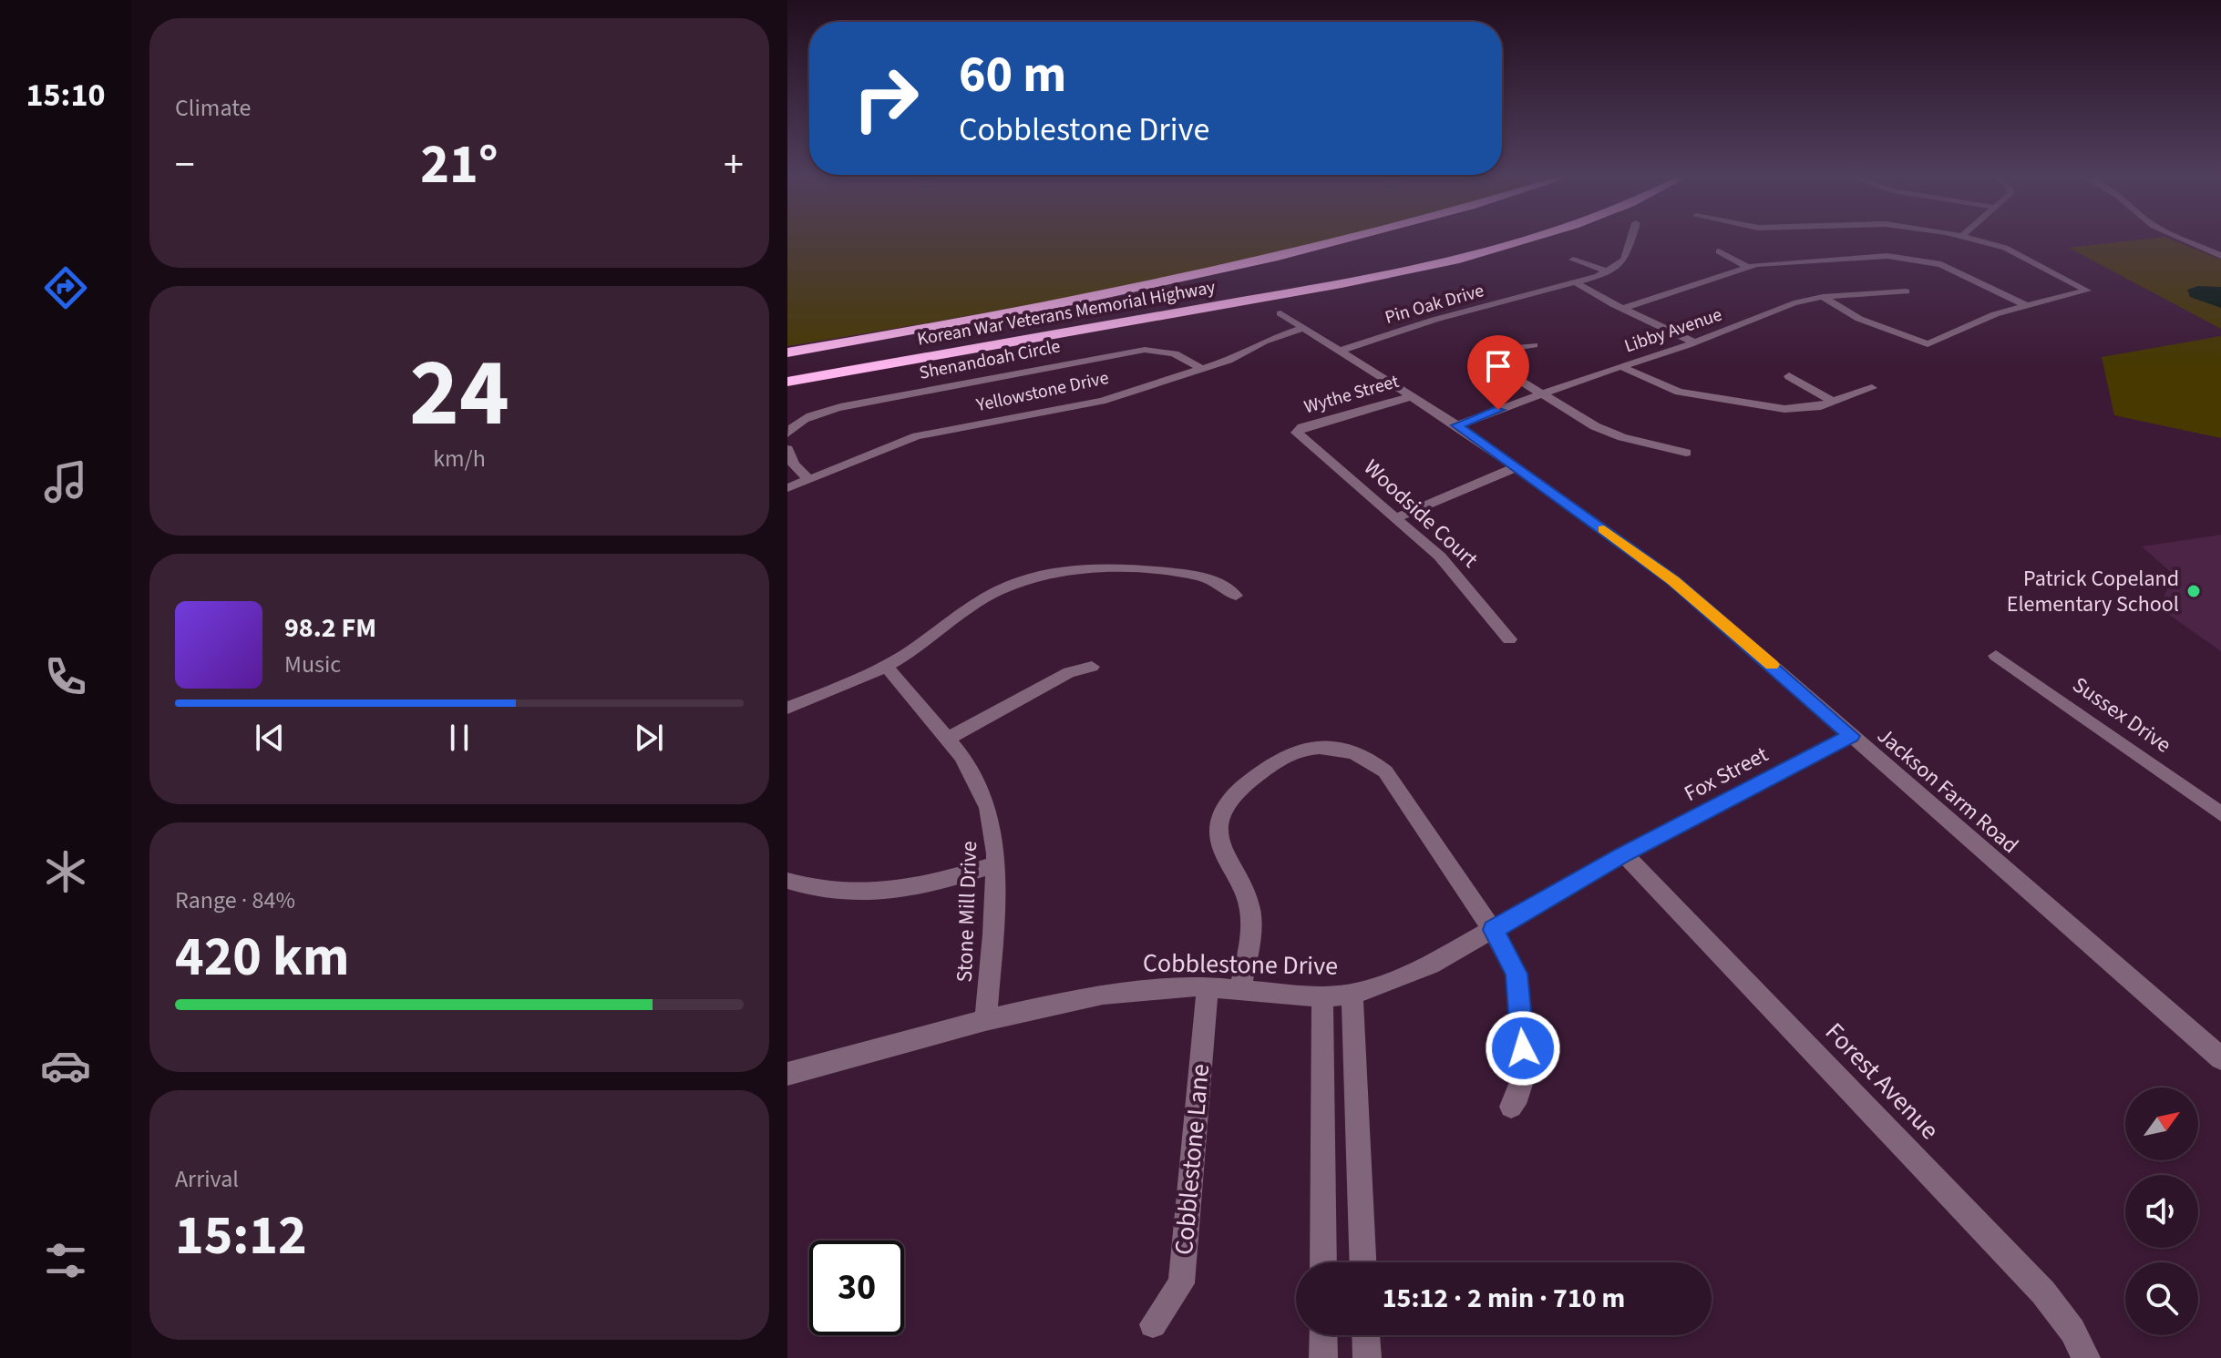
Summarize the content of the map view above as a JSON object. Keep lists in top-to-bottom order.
{
  "streets": {
    "highway": ["Korean War Veterans Memorial Highway"],
    "street": [
      "Pin Oak Drive",
      "Libby Avenue",
      "Shenandoah Circle",
      "Yellowstone Drive",
      "Wythe Street",
      "Woodside Court",
      "Sussex Drive",
      "Fox Street",
      "Jackson Farm Road",
      "Stone Mill Drive",
      "Cobblestone Drive",
      "Forest Avenue",
      "Cobblestone Lane"
    ]
  },
  "crossings": [
    ["Pin Oak Drive", "Jackson Farm Road"],
    ["Libby Avenue", "Jackson Farm Road"],
    ["Shenandoah Circle", "Yellowstone Drive"],
    ["Yellowstone Drive", "Jackson Farm Road"],
    ["Wythe Street", "Woodside Court"],
    ["Wythe Street", "Jackson Farm Road"],
    ["Fox Street", "Jackson Farm Road"],
    ["Fox Street", "Cobblestone Drive"],
    ["Fox Street", "Forest Avenue"],
    ["Stone Mill Drive", "Cobblestone Drive"],
    ["Cobblestone Drive", "Forest Avenue"],
    ["Cobblestone Drive", "Cobblestone Lane"]
  ],
  "places": ["Patrick Copeland Elementary School"],
  "north": "top right",
  "page": {
    "tabs": "15:10",
    "tile": [
      "Climate",
      ["24", "km/h"],
      ["Range · 84%", "420 km"],
      ["Arrival", "15:12"]
    ],
    "turn": ["60 m", "Cobblestone Drive"],
    "heat": ["−", "21°", "+"],
    "song": ["98.2 FM", "Music"],
    "limit": "30",
    "trip": "15:12 · 2 min · 710 m"
  }
}
